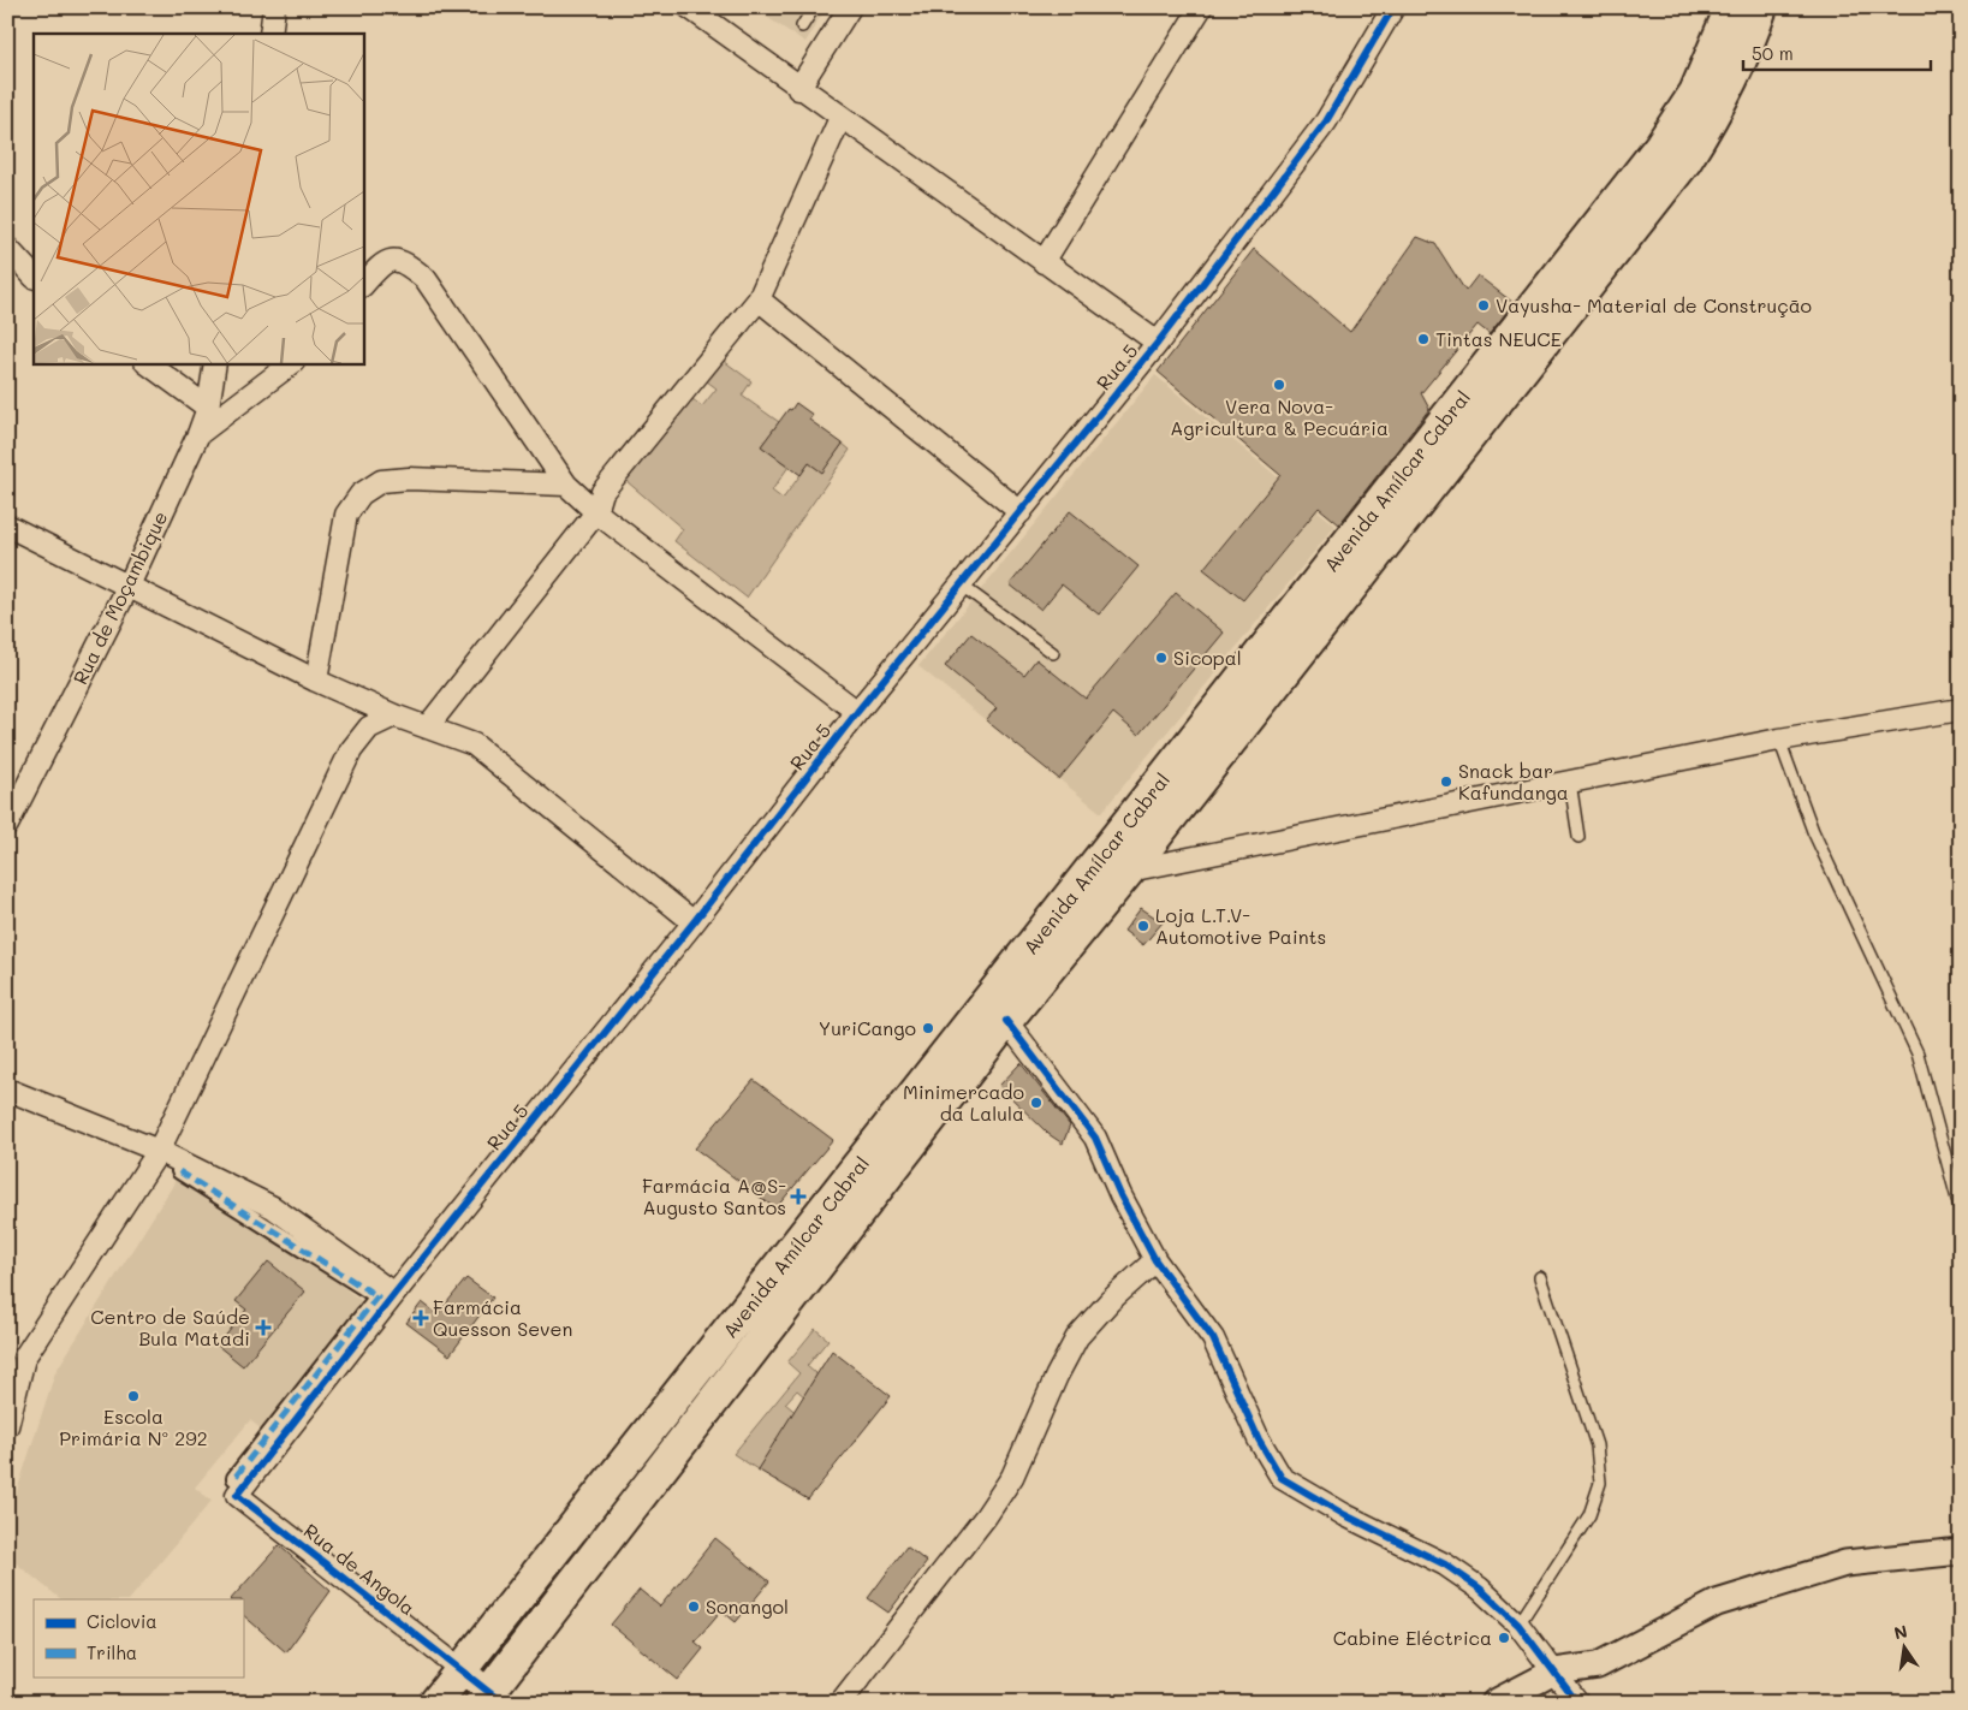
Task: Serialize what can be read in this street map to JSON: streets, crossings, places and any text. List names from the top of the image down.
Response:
{
  "streets": {
    "main road": ["Avenida Amílcar Cabral"],
    "street": ["Rua 5", "Rua de Moçambique", "Rua de Angola"]
  },
  "crossings": [
    ["Rua 5", "Rua de Angola"],
    ["Avenida Amílcar Cabral", "Rua de Angola"]
  ],
  "places": {
    "other": [
      "Vayusha- Material de Construção",
      "Tintas NEUCE",
      "Vera Nova- Agricultura & Pecuária",
      "Sicopal",
      "Snack bar Kafundanga",
      "Loja L.T.V- Automotive Paints",
      "YuriCango",
      "Minimercado da Lalula",
      "Escola Primária Nº 292",
      "Sonangol",
      "Cabine Eléctrica"
    ],
    "health": ["Farmácia A@S- Augusto Santos", "Farmácia Quesson Seven", "Centro de Saúde Bula Matadi"]
  },
  "legend": ["Ciclovia", "Trilha"],
  "scale_bar": "50 m",
  "north": "top"
}
